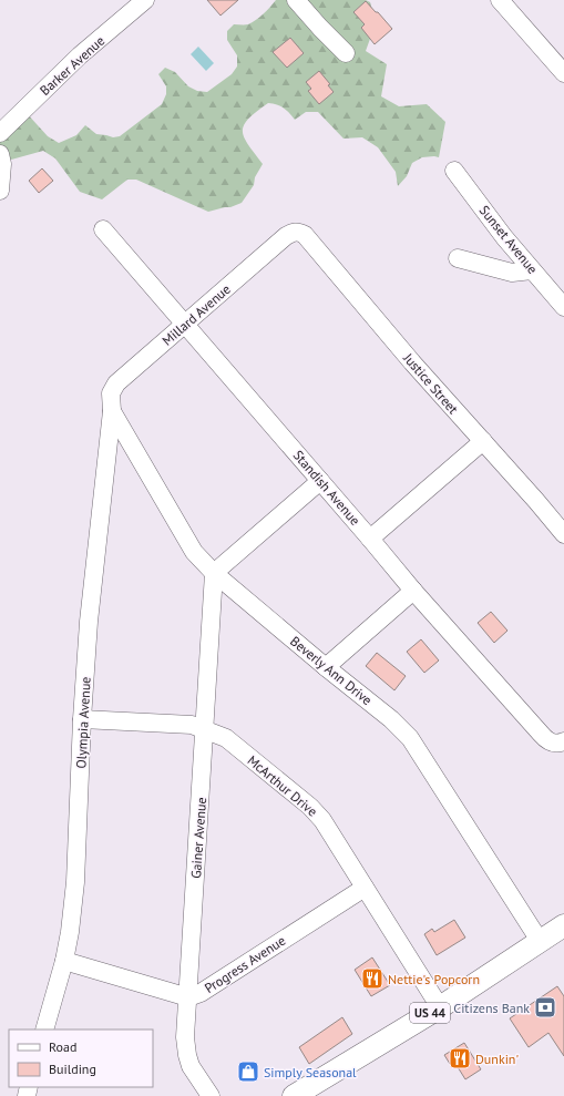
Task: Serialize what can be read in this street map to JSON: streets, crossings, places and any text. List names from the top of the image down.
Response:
{
  "streets": {
    "main road": ["US 44"],
    "street": [
      "Barker Avenue",
      "Sunset Avenue",
      "Millard Avenue",
      "Justice Street",
      "Standish Avenue",
      "Beverly Ann Drive",
      "Olympia Avenue",
      "McArthur Drive",
      "Gainer Avenue",
      "Progress Avenue"
    ]
  },
  "crossings": [
    ["Millard Avenue", "Justice Street"],
    ["Millard Avenue", "Standish Avenue"],
    ["Millard Avenue", "Beverly Ann Drive"],
    ["Millard Avenue", "Olympia Avenue"],
    ["Beverly Ann Drive", "Olympia Avenue"],
    ["Beverly Ann Drive", "Gainer Avenue"],
    ["Beverly Ann Drive", "US 44"],
    ["Olympia Avenue", "McArthur Drive"],
    ["Olympia Avenue", "Progress Avenue"],
    ["McArthur Drive", "Gainer Avenue"],
    ["McArthur Drive", "Progress Avenue"],
    ["McArthur Drive", "US 44"],
    ["Gainer Avenue", "Progress Avenue"]
  ],
  "places": {
    "restaurant": ["Nettie's Popcorn", "Dunkin'"],
    "bank": ["Citizens Bank"],
    "shop": ["Simply Seasonal"]
  },
  "legend": ["Road", "Building"]
}
